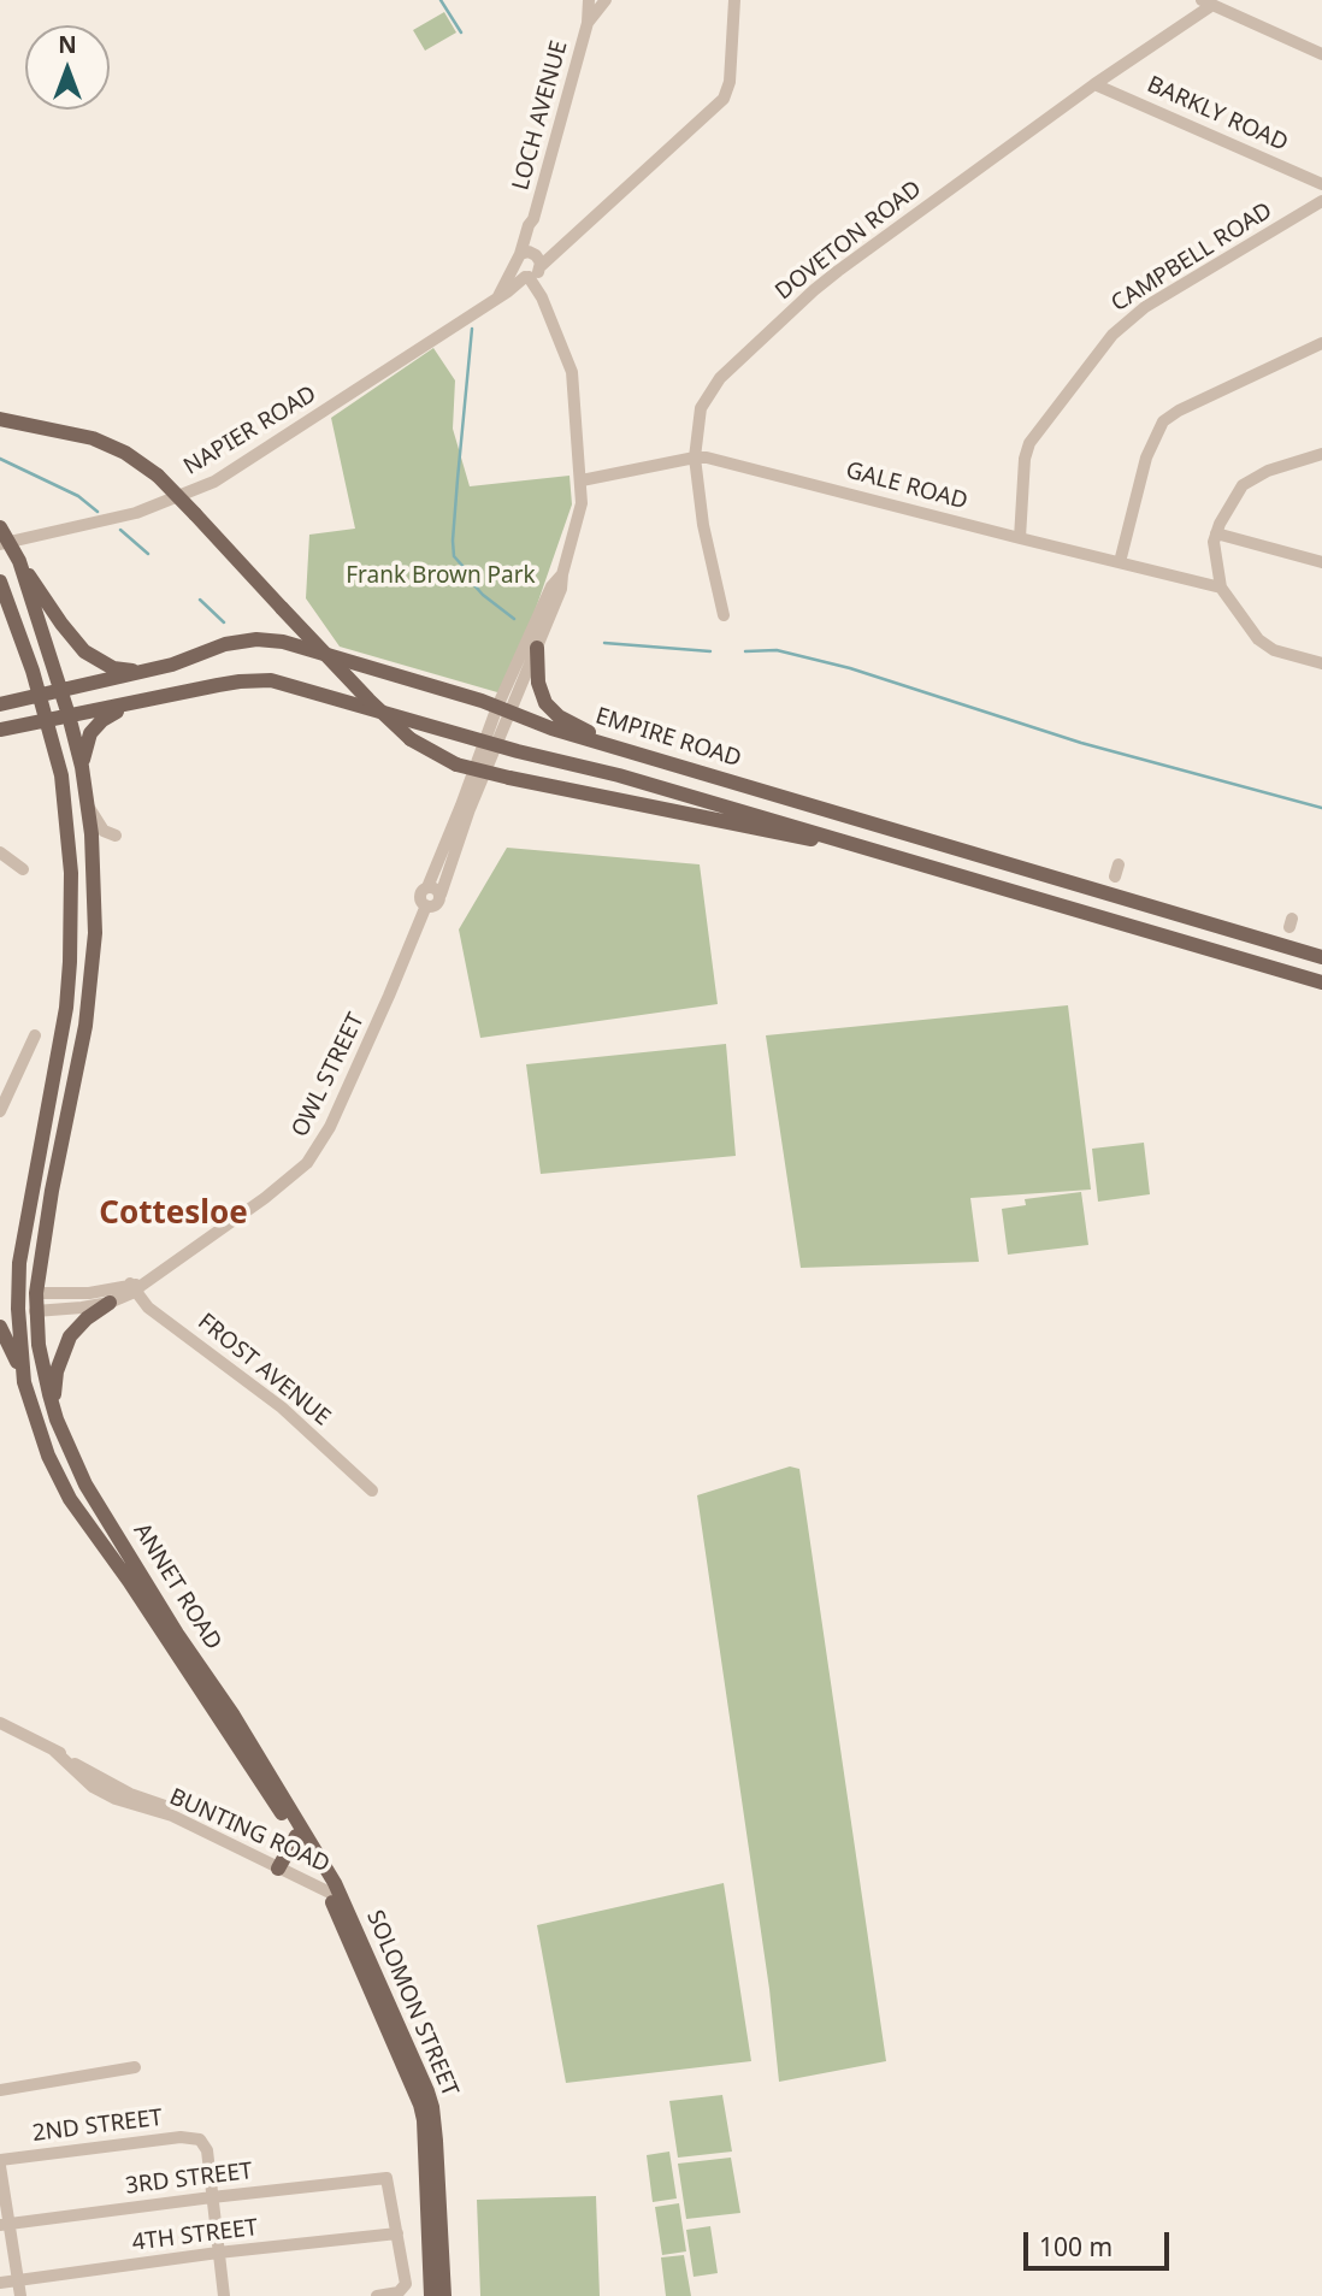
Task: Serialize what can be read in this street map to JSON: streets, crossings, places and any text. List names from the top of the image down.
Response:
{
  "streets": {
    "main road": ["EMPIRE ROAD", "ANNET ROAD", "SOLOMON STREET"],
    "street": [
      "BARKLY ROAD",
      "LOCH AVENUE",
      "DOVETON ROAD",
      "CAMPBELL ROAD",
      "NAPIER ROAD",
      "GALE ROAD",
      "OWL STREET",
      "FROST AVENUE",
      "BUNTING ROAD",
      "2ND STREET",
      "3RD STREET",
      "4TH STREET"
    ]
  },
  "crossings": [
    ["BARKLY ROAD", "DOVETON ROAD"],
    ["LOCH AVENUE", "NAPIER ROAD"],
    ["DOVETON ROAD", "GALE ROAD"],
    ["CAMPBELL ROAD", "GALE ROAD"],
    ["EMPIRE ROAD", "ANNET ROAD"],
    ["OWL STREET", "FROST AVENUE"],
    ["OWL STREET", "ANNET ROAD"],
    ["ANNET ROAD", "BUNTING ROAD"],
    ["ANNET ROAD", "SOLOMON STREET"],
    ["BUNTING ROAD", "SOLOMON STREET"],
    ["2ND STREET", "3RD STREET"],
    ["3RD STREET", "4TH STREET"]
  ],
  "districts": ["Cottesloe"],
  "parks": ["Frank Brown Park"],
  "scale_bar": "100 m",
  "north": "top"
}
